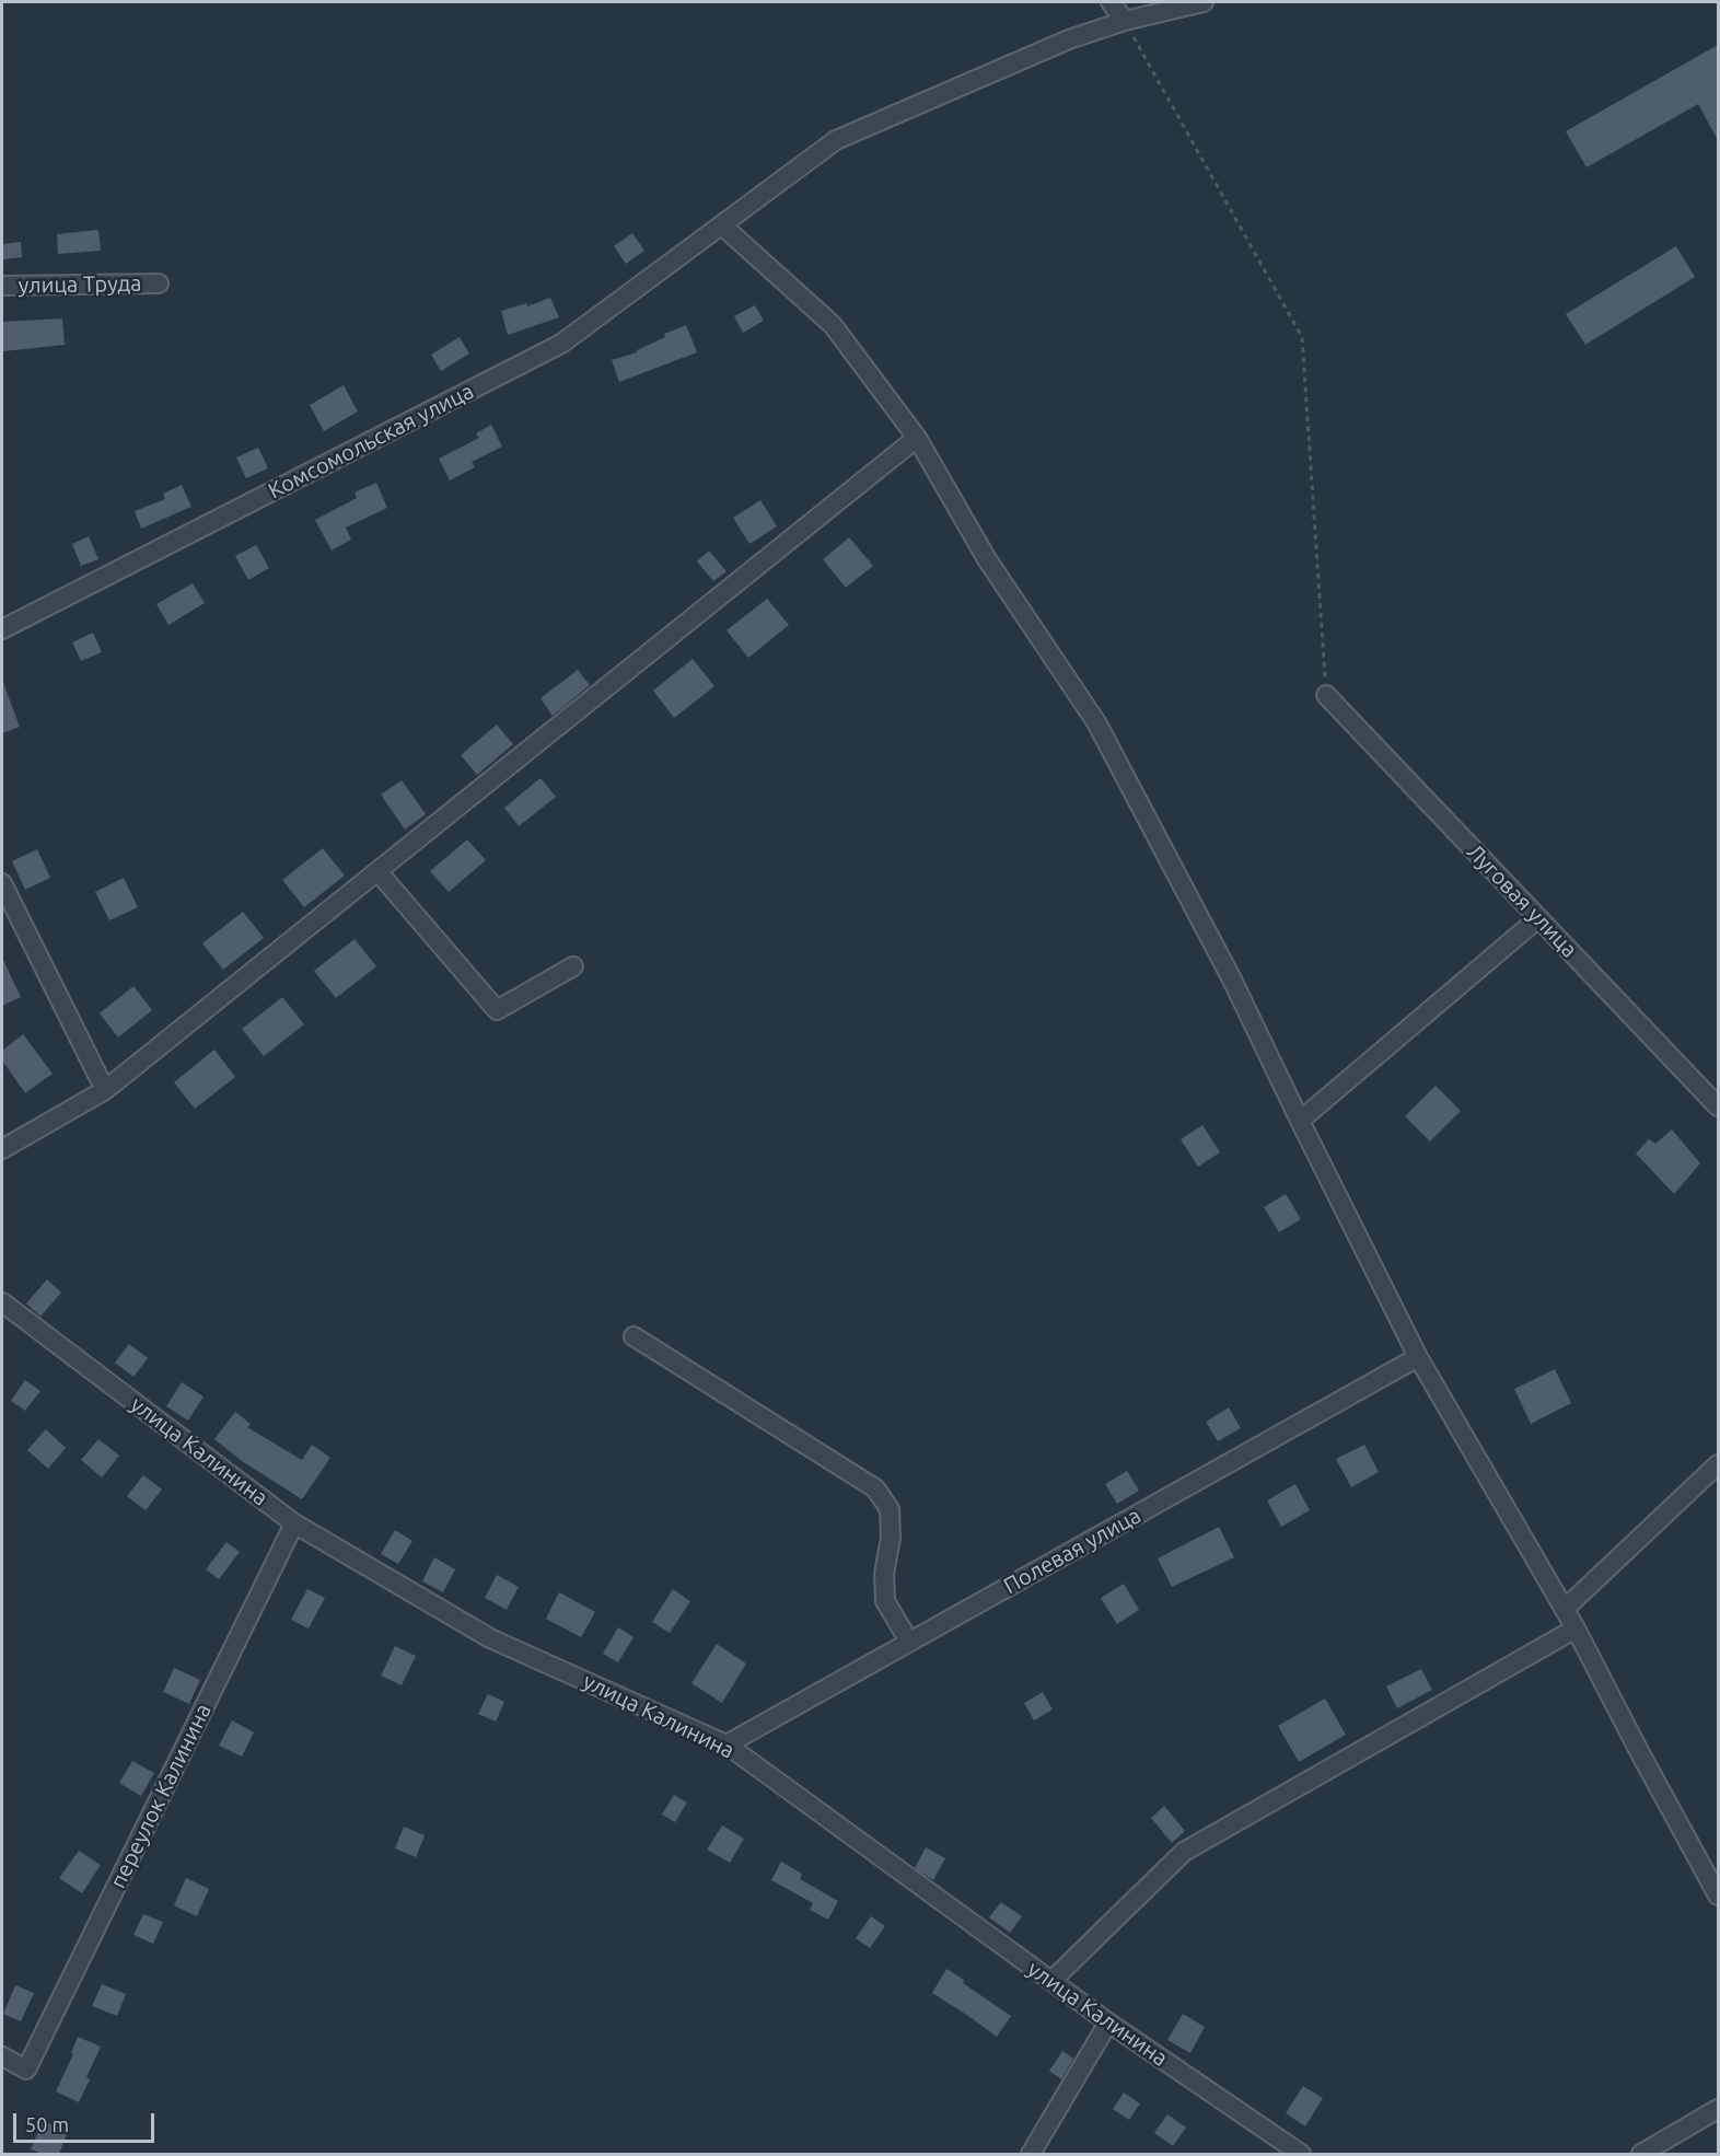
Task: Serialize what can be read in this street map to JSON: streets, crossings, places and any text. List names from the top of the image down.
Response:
{
  "streets": {
    "street": [
      "улица Труда",
      "Комсомольская улица",
      "Луговая улица",
      "улица Калинина",
      "Полевая улица",
      "переулок Калинина"
    ]
  },
  "crossings": [
    ["улица Калинина", "Полевая улица"],
    ["улица Калинина", "переулок Калинина"]
  ],
  "scale_bar": "50 m"
}
